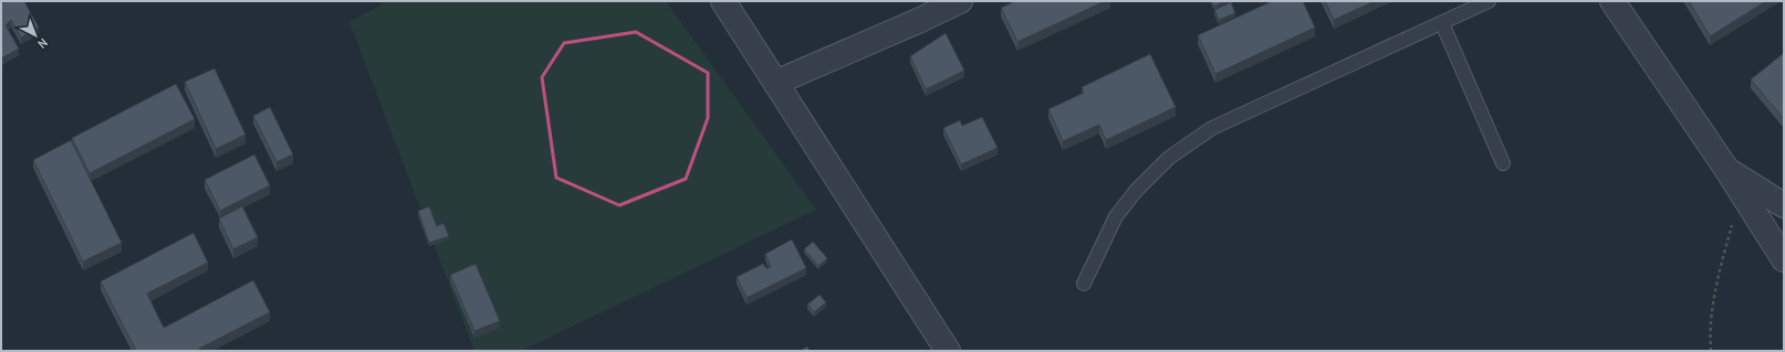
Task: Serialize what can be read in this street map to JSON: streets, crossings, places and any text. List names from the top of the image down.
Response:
{
  "north": "bottom right"
}
